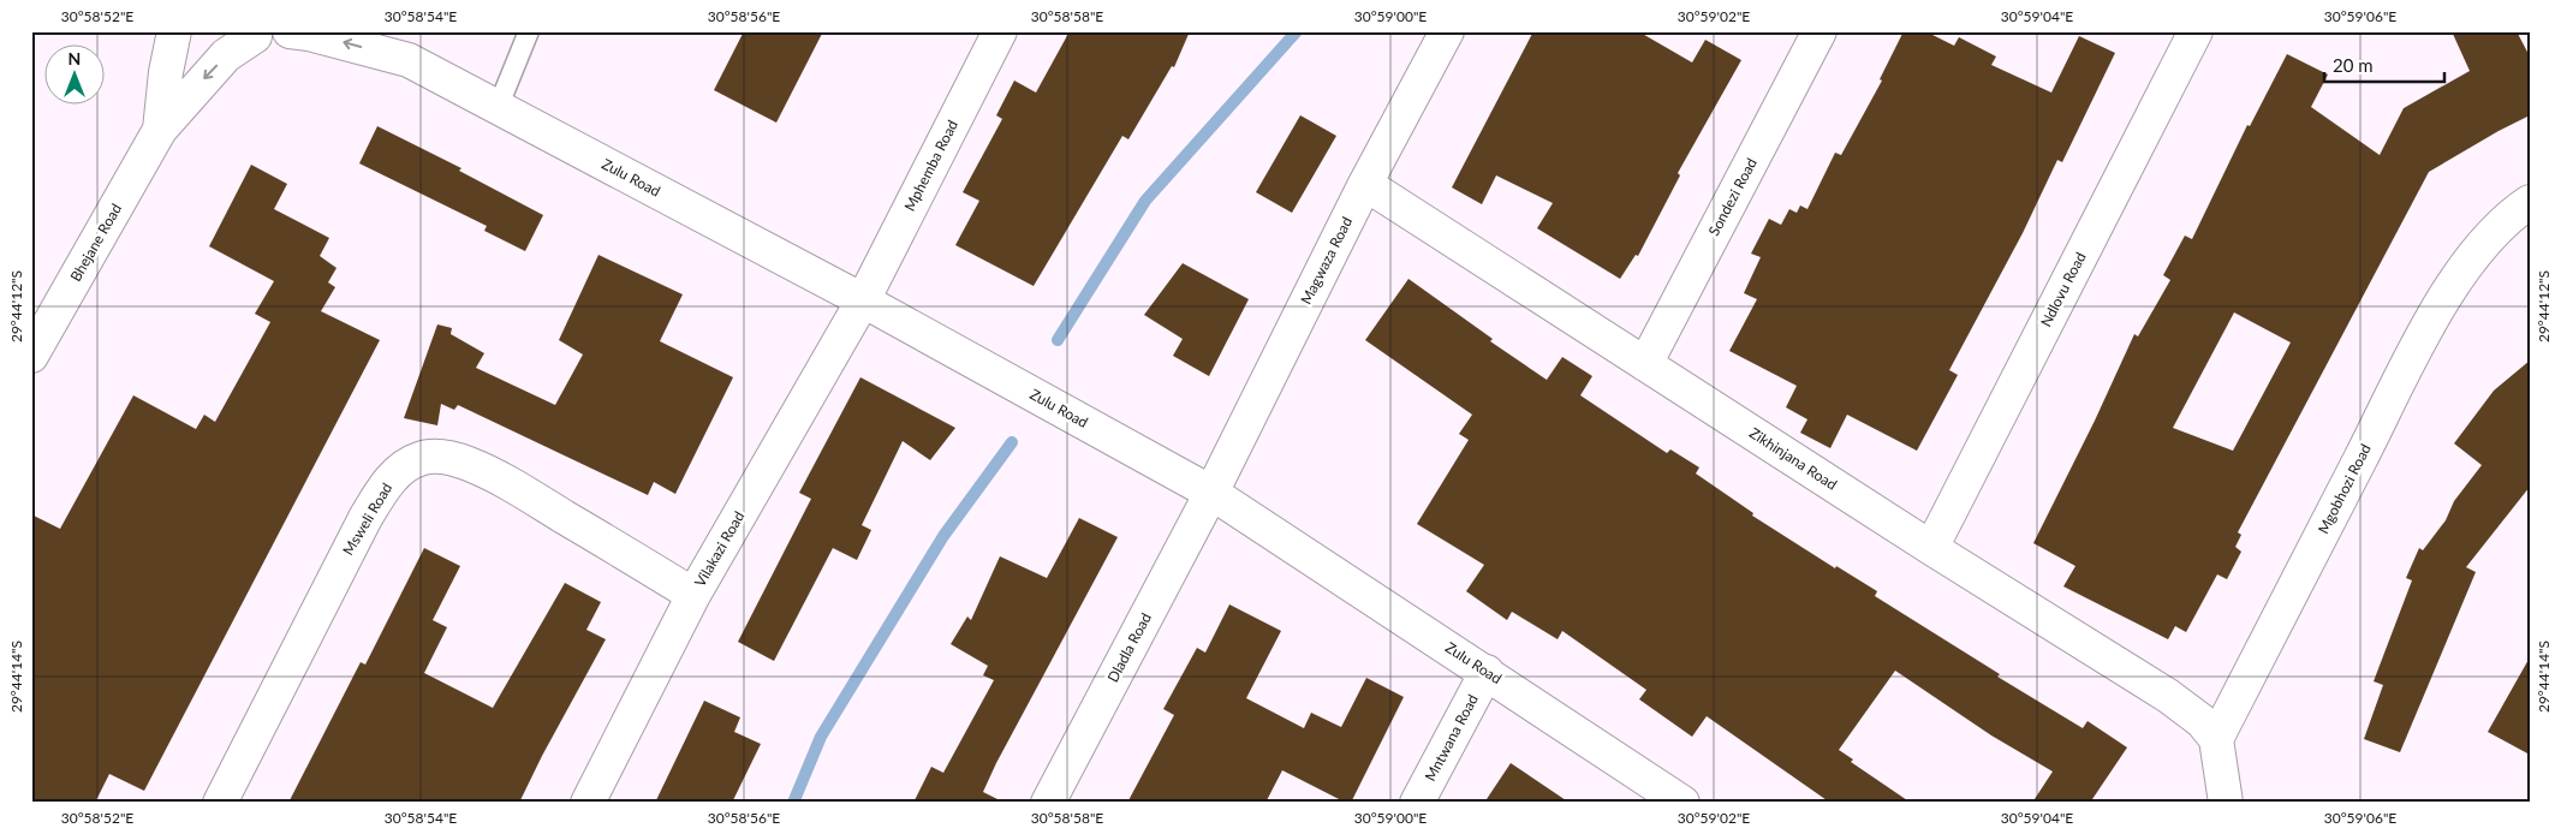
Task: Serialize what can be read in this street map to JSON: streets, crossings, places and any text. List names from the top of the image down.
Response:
{
  "streets": {
    "street": [
      "Mphemba Road",
      "Zulu Road",
      "Sondezi Road",
      "Bhejane Road",
      "Magwaza Road",
      "Ndlovu Road",
      "Zikhinjana Road",
      "Mgobhozi Road",
      "Msweli Road",
      "Vilakazi Road",
      "Dladla Road",
      "Mntwana Road"
    ]
  },
  "crossings": [
    ["Mphemba Road", "Zulu Road"],
    ["Mphemba Road", "Vilakazi Road"],
    ["Zulu Road", "Magwaza Road"],
    ["Zulu Road", "Vilakazi Road"],
    ["Zulu Road", "Dladla Road"],
    ["Zulu Road", "Mntwana Road"],
    ["Sondezi Road", "Zikhinjana Road"],
    ["Magwaza Road", "Zikhinjana Road"],
    ["Magwaza Road", "Dladla Road"],
    ["Ndlovu Road", "Zikhinjana Road"],
    ["Zikhinjana Road", "Mgobhozi Road"],
    ["Msweli Road", "Vilakazi Road"]
  ],
  "scale_bar": "20 m",
  "north": "top",
  "coordinates": [
    "30°58'52\"E",
    "30°58'54\"E",
    "30°58'56\"E",
    "30°58'58\"E",
    "30°59'00\"E",
    "30°59'02\"E",
    "30°59'04\"E",
    "30°59'06\"E",
    "29°44'12\"S",
    "29°44'14\"S"
  ]
}
